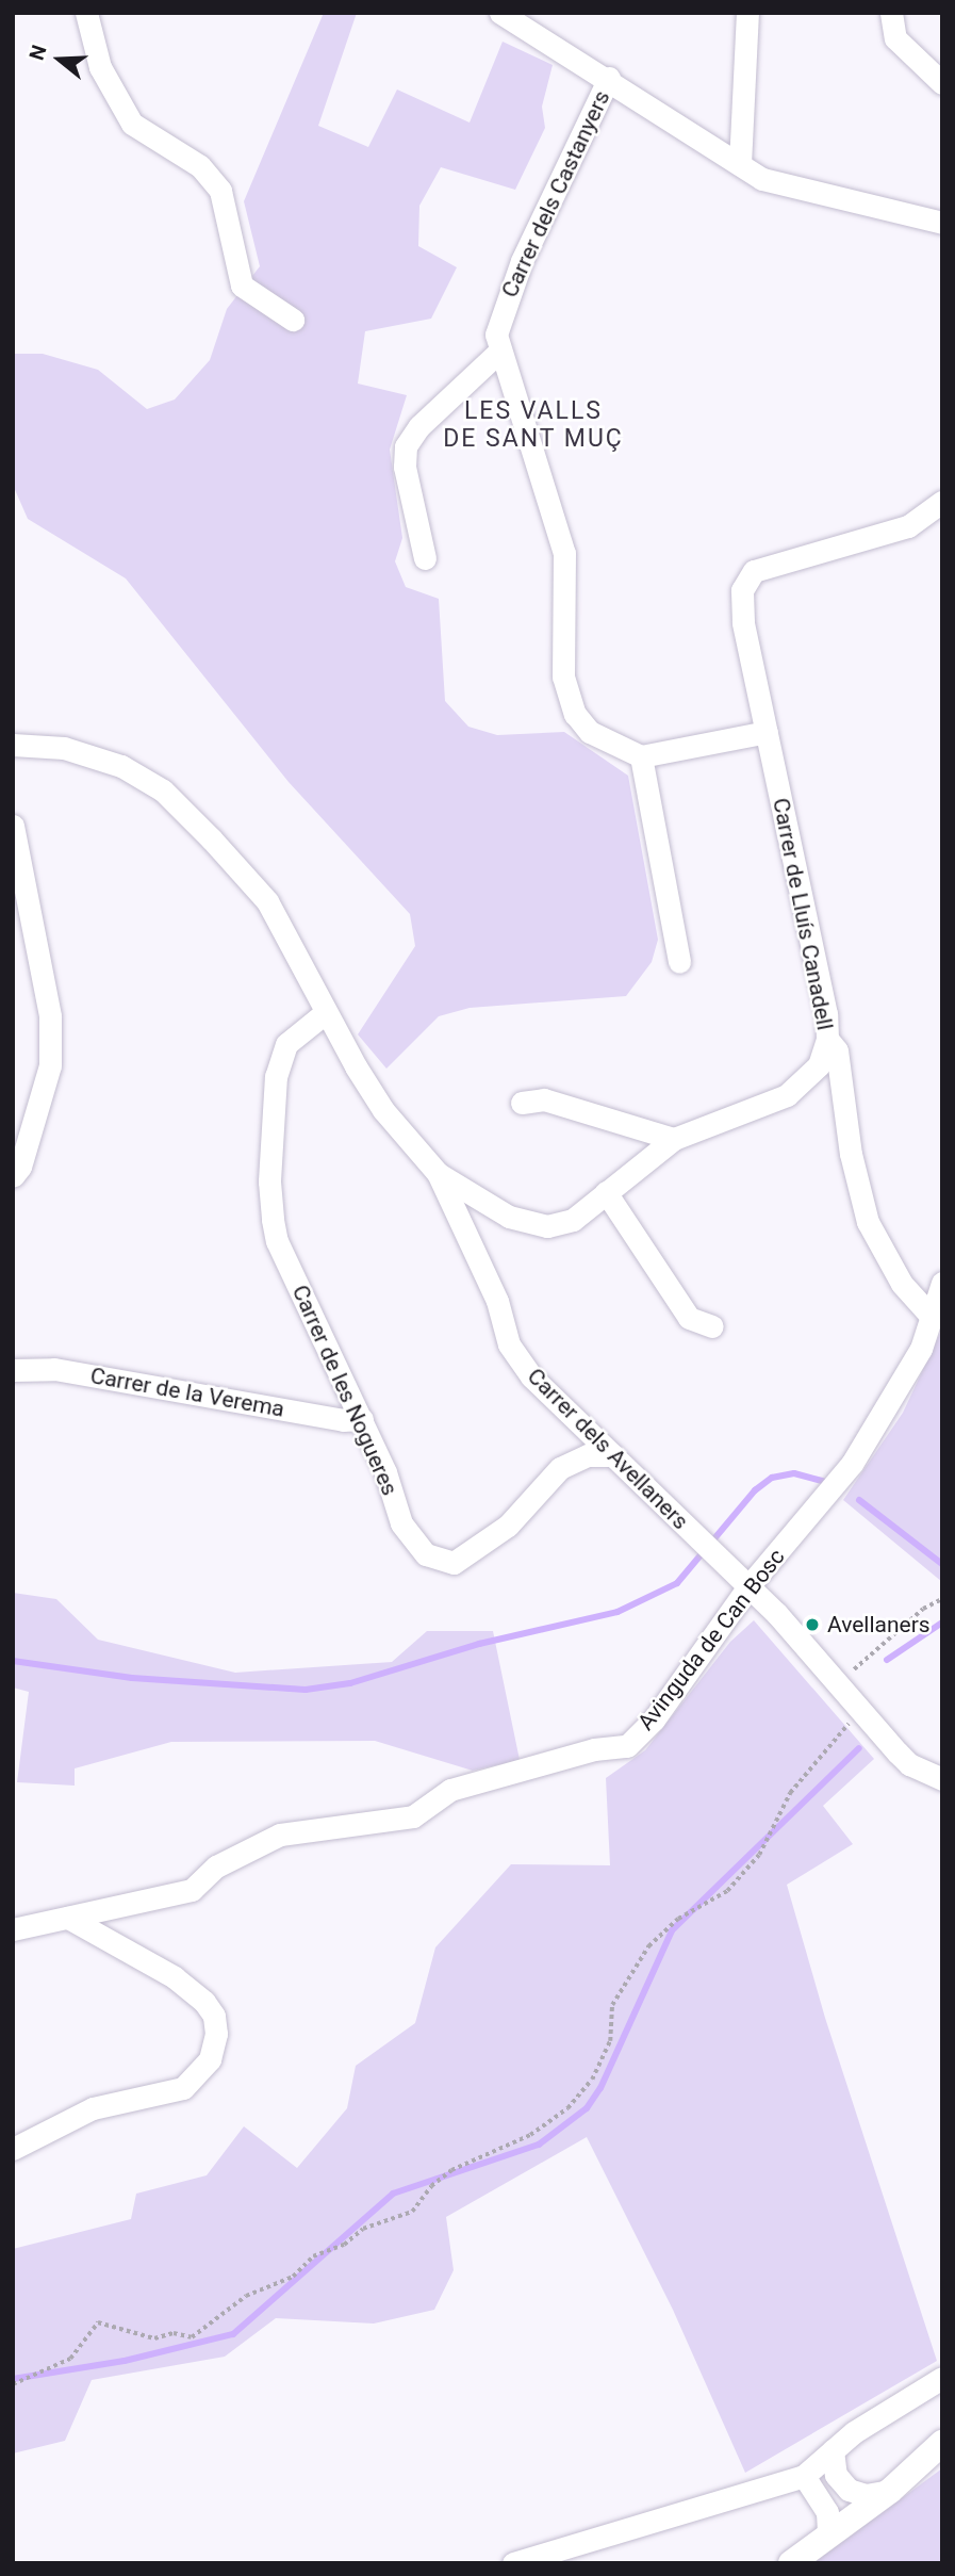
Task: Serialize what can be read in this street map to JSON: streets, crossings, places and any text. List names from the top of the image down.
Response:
{
  "streets": {
    "street": [
      "Carrer dels Castanyers",
      "Carrer de Lluís Canadell",
      "Carrer de les Nogueres",
      "Carrer de la Verema",
      "Carrer dels Avellaners",
      "Avinguda de Can Bosc"
    ]
  },
  "crossings": [
    ["Carrer de Lluís Canadell", "Carrer dels Avellaners"],
    ["Carrer de les Nogueres", "Carrer de la Verema"],
    ["Carrer de les Nogueres", "Carrer dels Avellaners"],
    ["Carrer dels Avellaners", "Avinguda de Can Bosc"]
  ],
  "districts": ["LES VALLS DE SANT MUÇ"],
  "places": ["Avellaners"],
  "north": "left"
}
